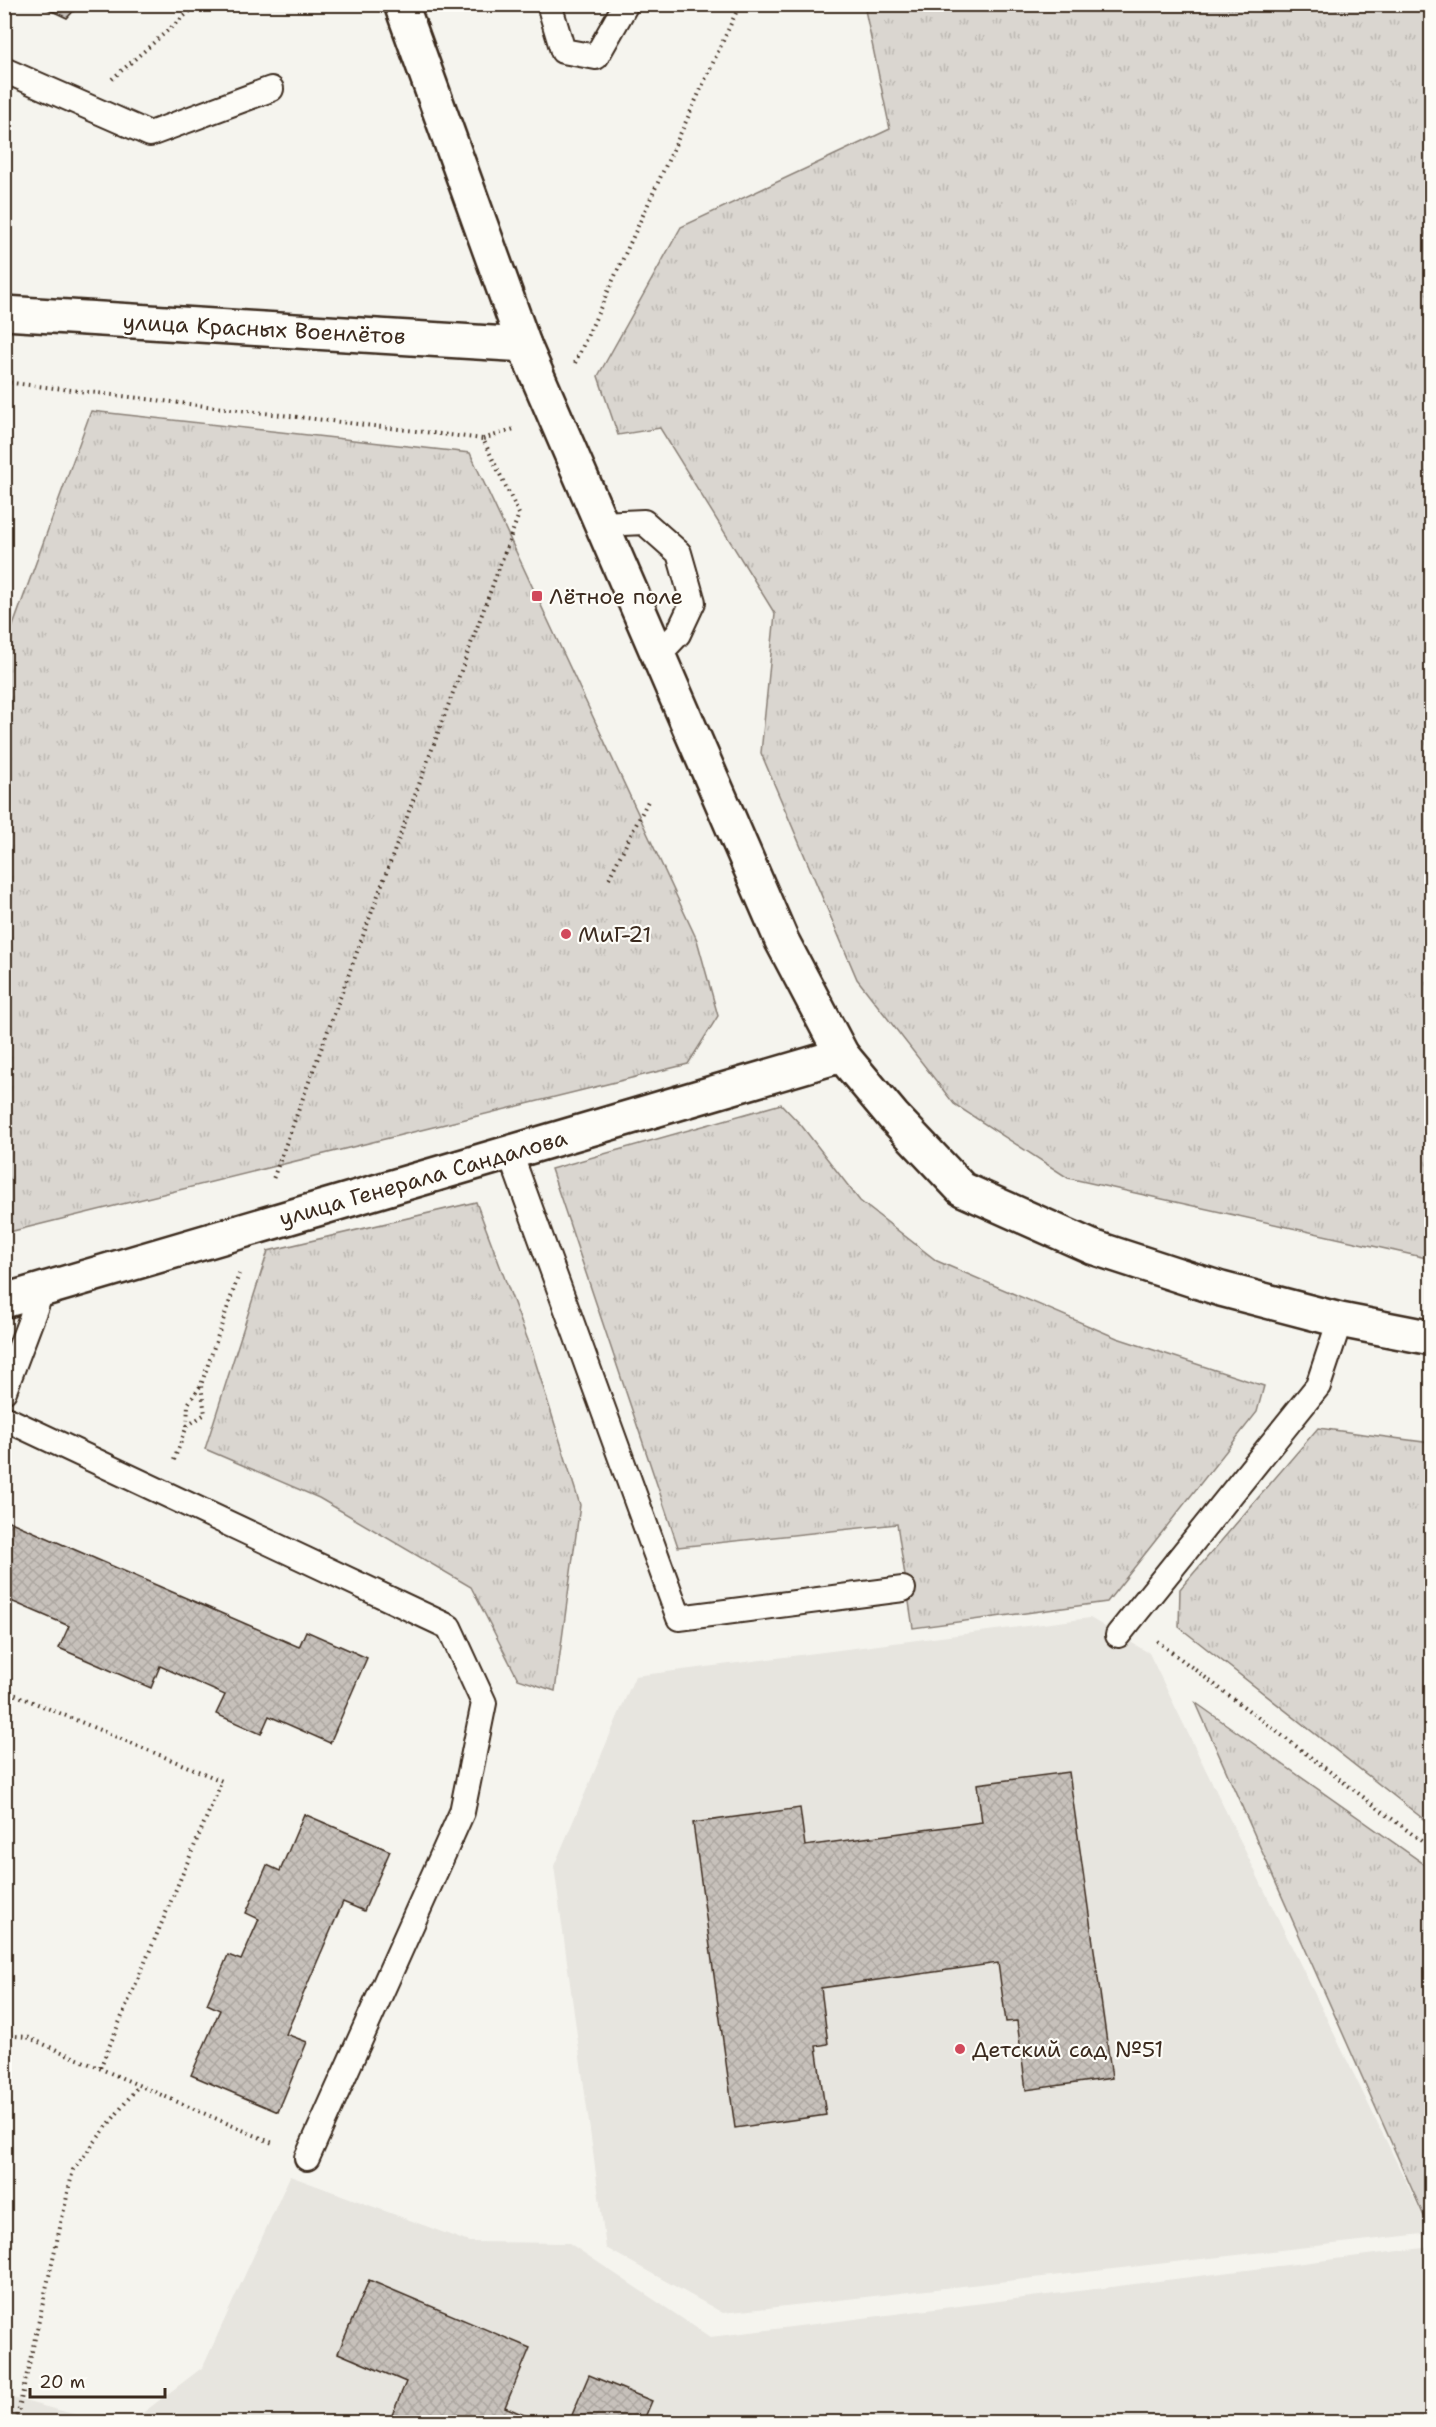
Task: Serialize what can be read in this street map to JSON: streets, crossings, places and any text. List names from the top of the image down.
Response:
{
  "streets": {
    "street": ["улица Красных Военлётов", "улица Генерала Сандалова"]
  },
  "places": {
    "transit": ["Лётное поле"],
    "other": ["МиГ-21", "Детский сад №51"]
  },
  "scale_bar": "20 m"
}
